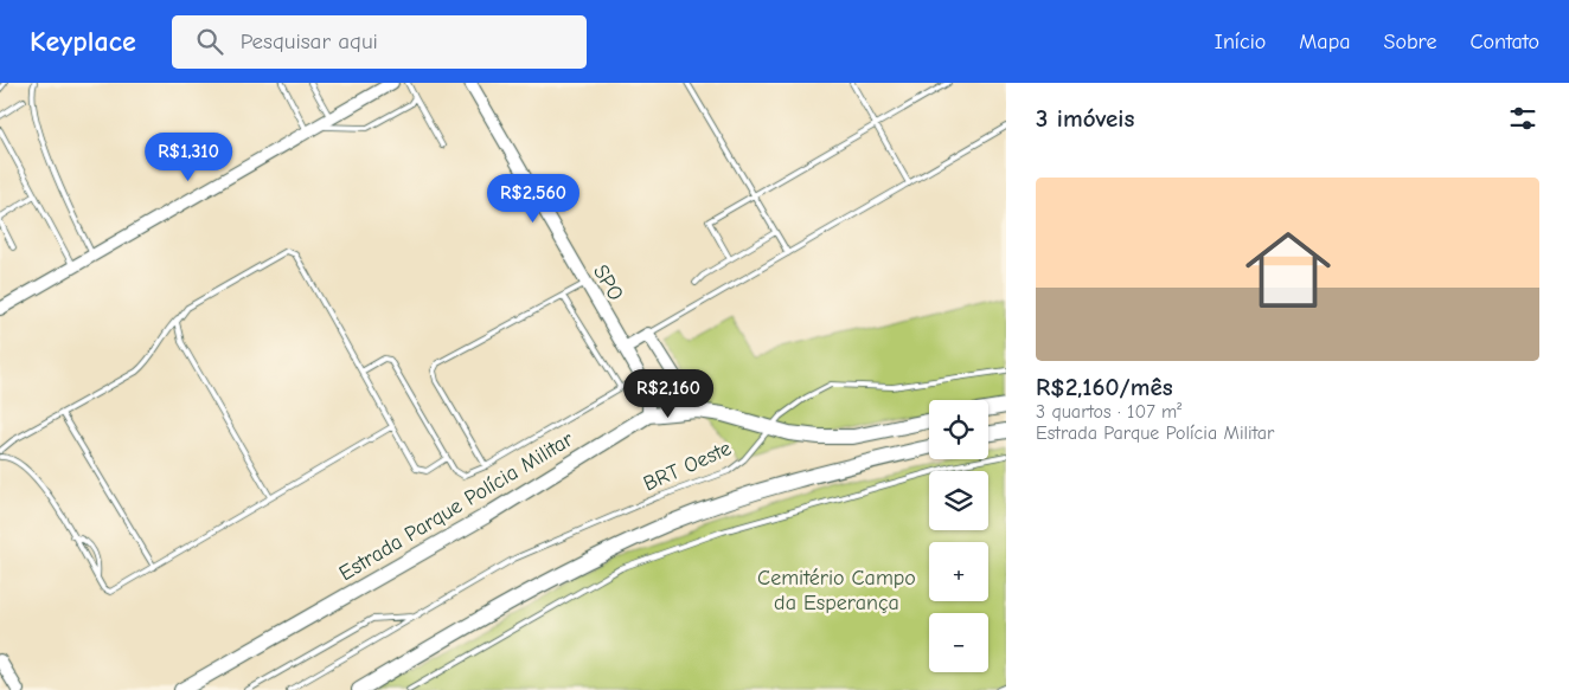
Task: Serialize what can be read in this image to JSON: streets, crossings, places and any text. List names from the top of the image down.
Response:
{
  "streets": {
    "main road": ["Estrada Parque Polícia Militar"],
    "street": ["SPO"],
    "lane": ["BRT Oeste"]
  },
  "crossings": [
    ["BRT Oeste", "Estrada Parque Polícia Militar"]
  ],
  "parks": ["Cemitério Campo da Esperança"],
  "page": {
    "header": "Keyplace",
    "search": "Pesquisar aqui",
    "nav": [
      "Início",
      "Mapa",
      "Sobre",
      "Contato"
    ],
    "heading": "3 imóveis",
    "price": ["R$1,310", "R$2,560", "R$2,160"],
    "list": [
      {
        "name": "R$2,160/mês",
        "note": "3 quartos · 107 m² · Estrada Parque Polícia Militar"
      }
    ],
    "map_buttons": ["+", "−"]
  }
}
